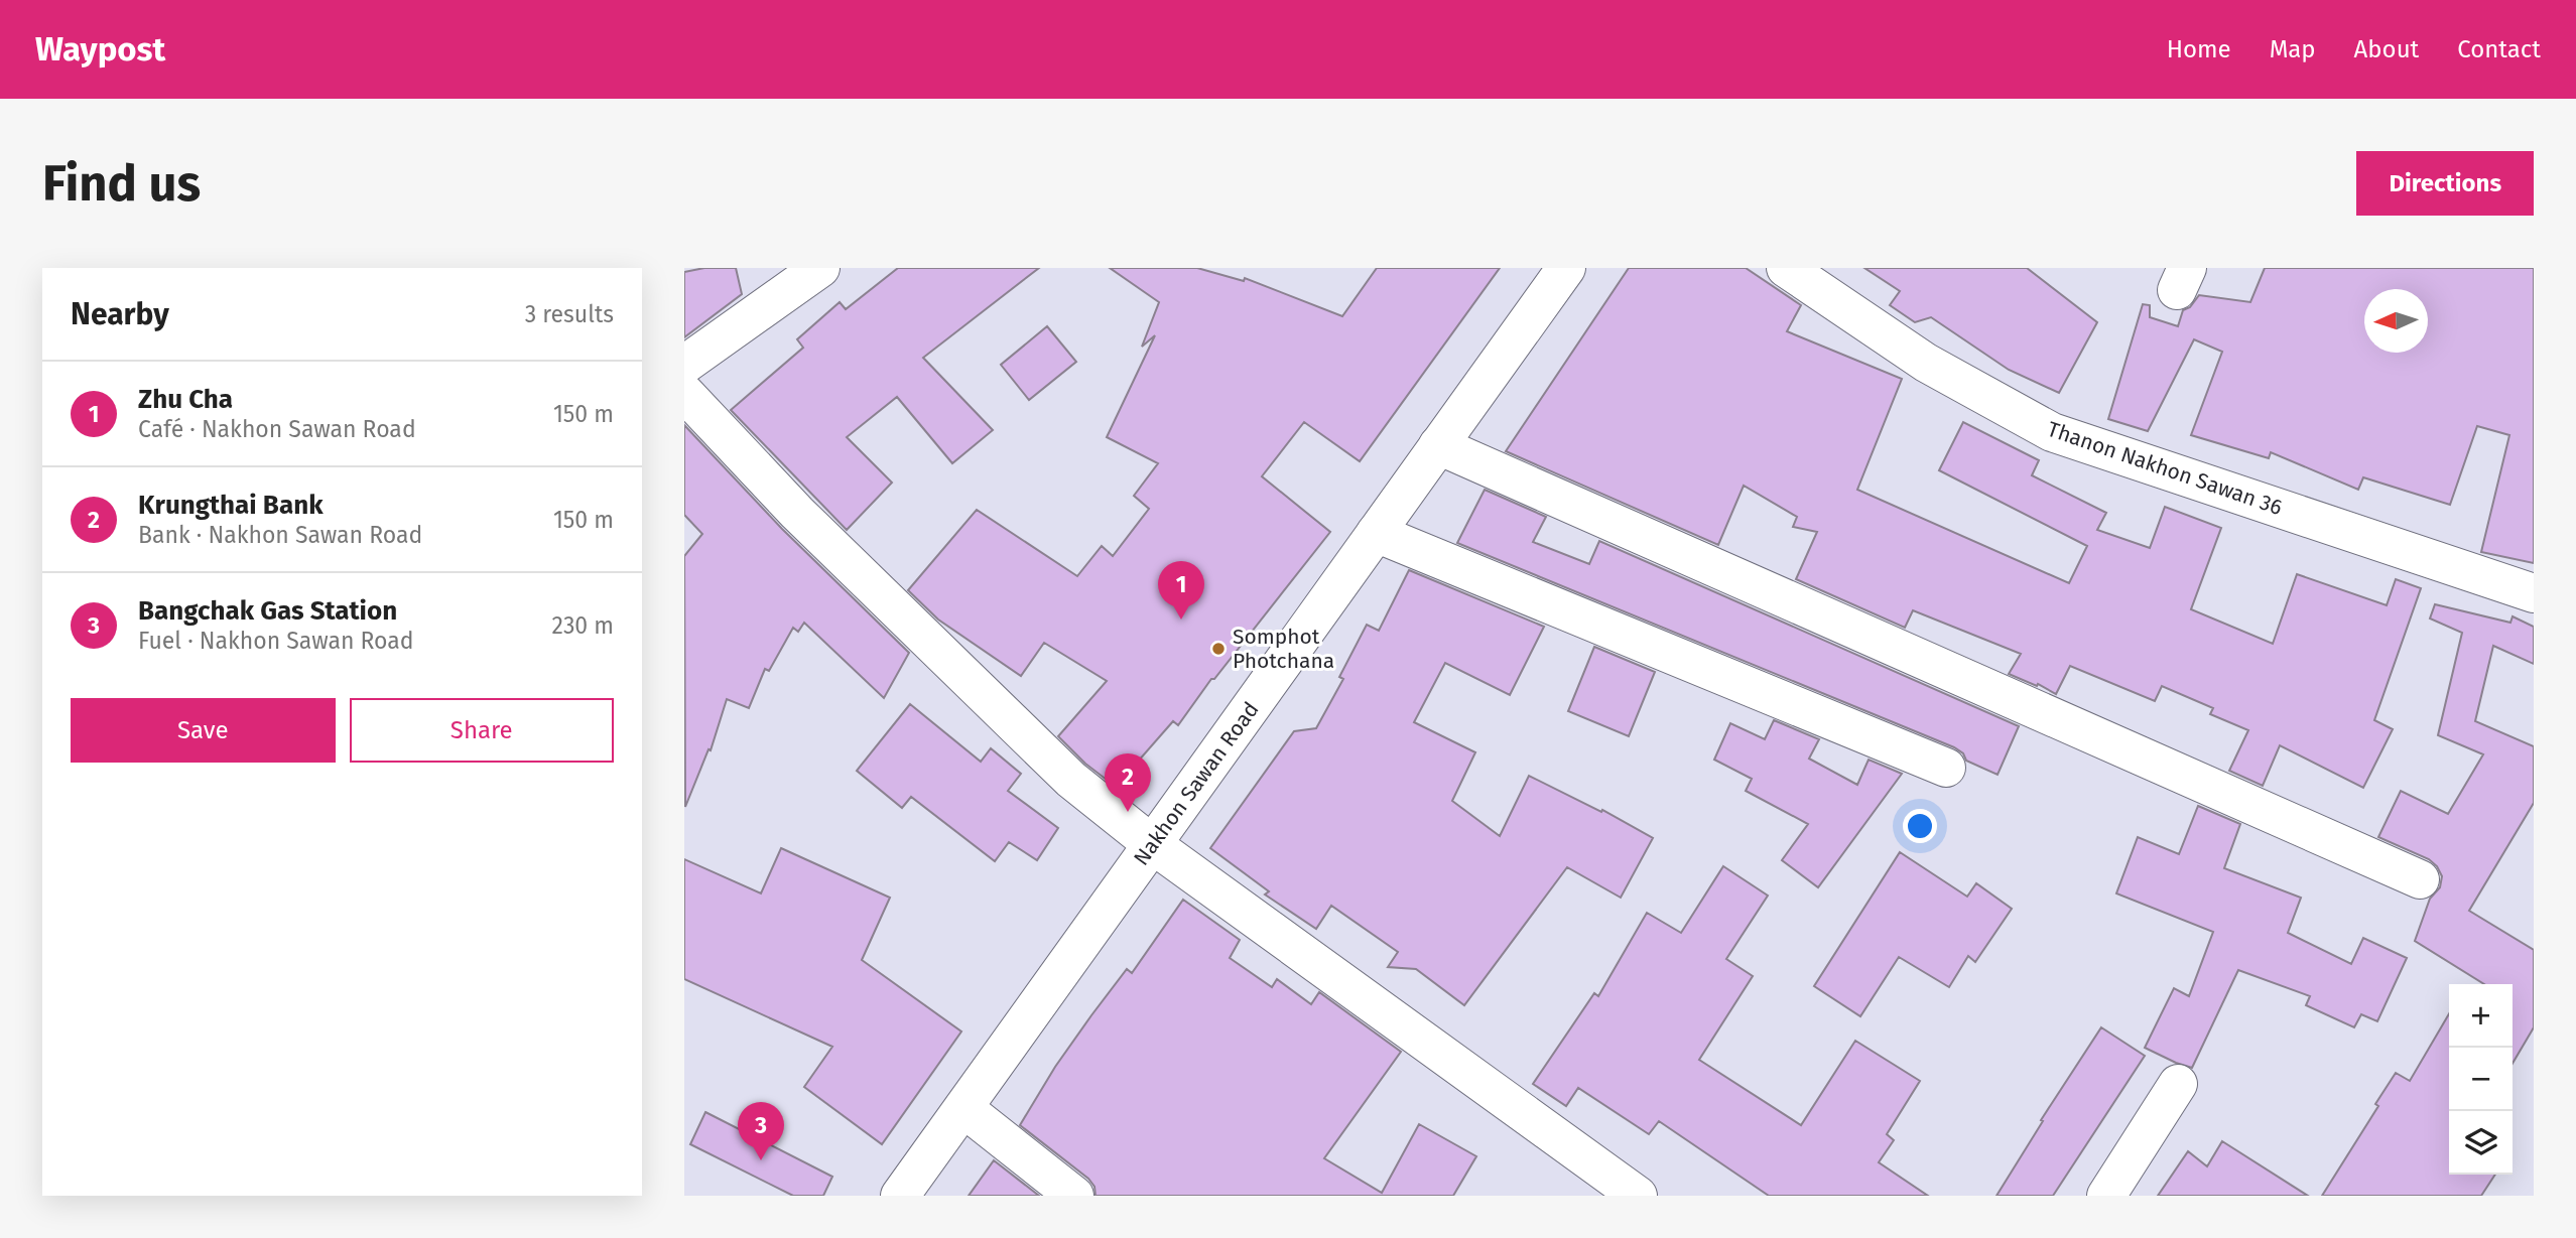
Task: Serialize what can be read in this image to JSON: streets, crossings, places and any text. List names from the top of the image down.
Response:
{
  "streets": {
    "street": ["Thanon Nakhon Sawan 36", "Nakhon Sawan Road"]
  },
  "places": ["Somphot Photchana"],
  "north": "left",
  "page": {
    "header": "Waypost",
    "nav": [
      "Home",
      "Map",
      "About",
      "Contact"
    ],
    "buttons": [
      "Directions",
      ["Save", "Share"]
    ],
    "title": "Find us",
    "heading": ["Nearby", "3 results"],
    "list": [
      {
        "mark": "1",
        "name": "Zhu Cha",
        "note": "Café · Nakhon Sawan Road",
        "value": "150 m"
      },
      {
        "mark": "2",
        "name": "Krungthai Bank",
        "note": "Bank · Nakhon Sawan Road",
        "value": "150 m"
      },
      {
        "mark": "3",
        "name": "Bangchak Gas Station",
        "note": "Fuel · Nakhon Sawan Road",
        "value": "230 m"
      }
    ],
    "pins": ["1", "2", "3"],
    "map_buttons": ["+", "−"]
  }
}
